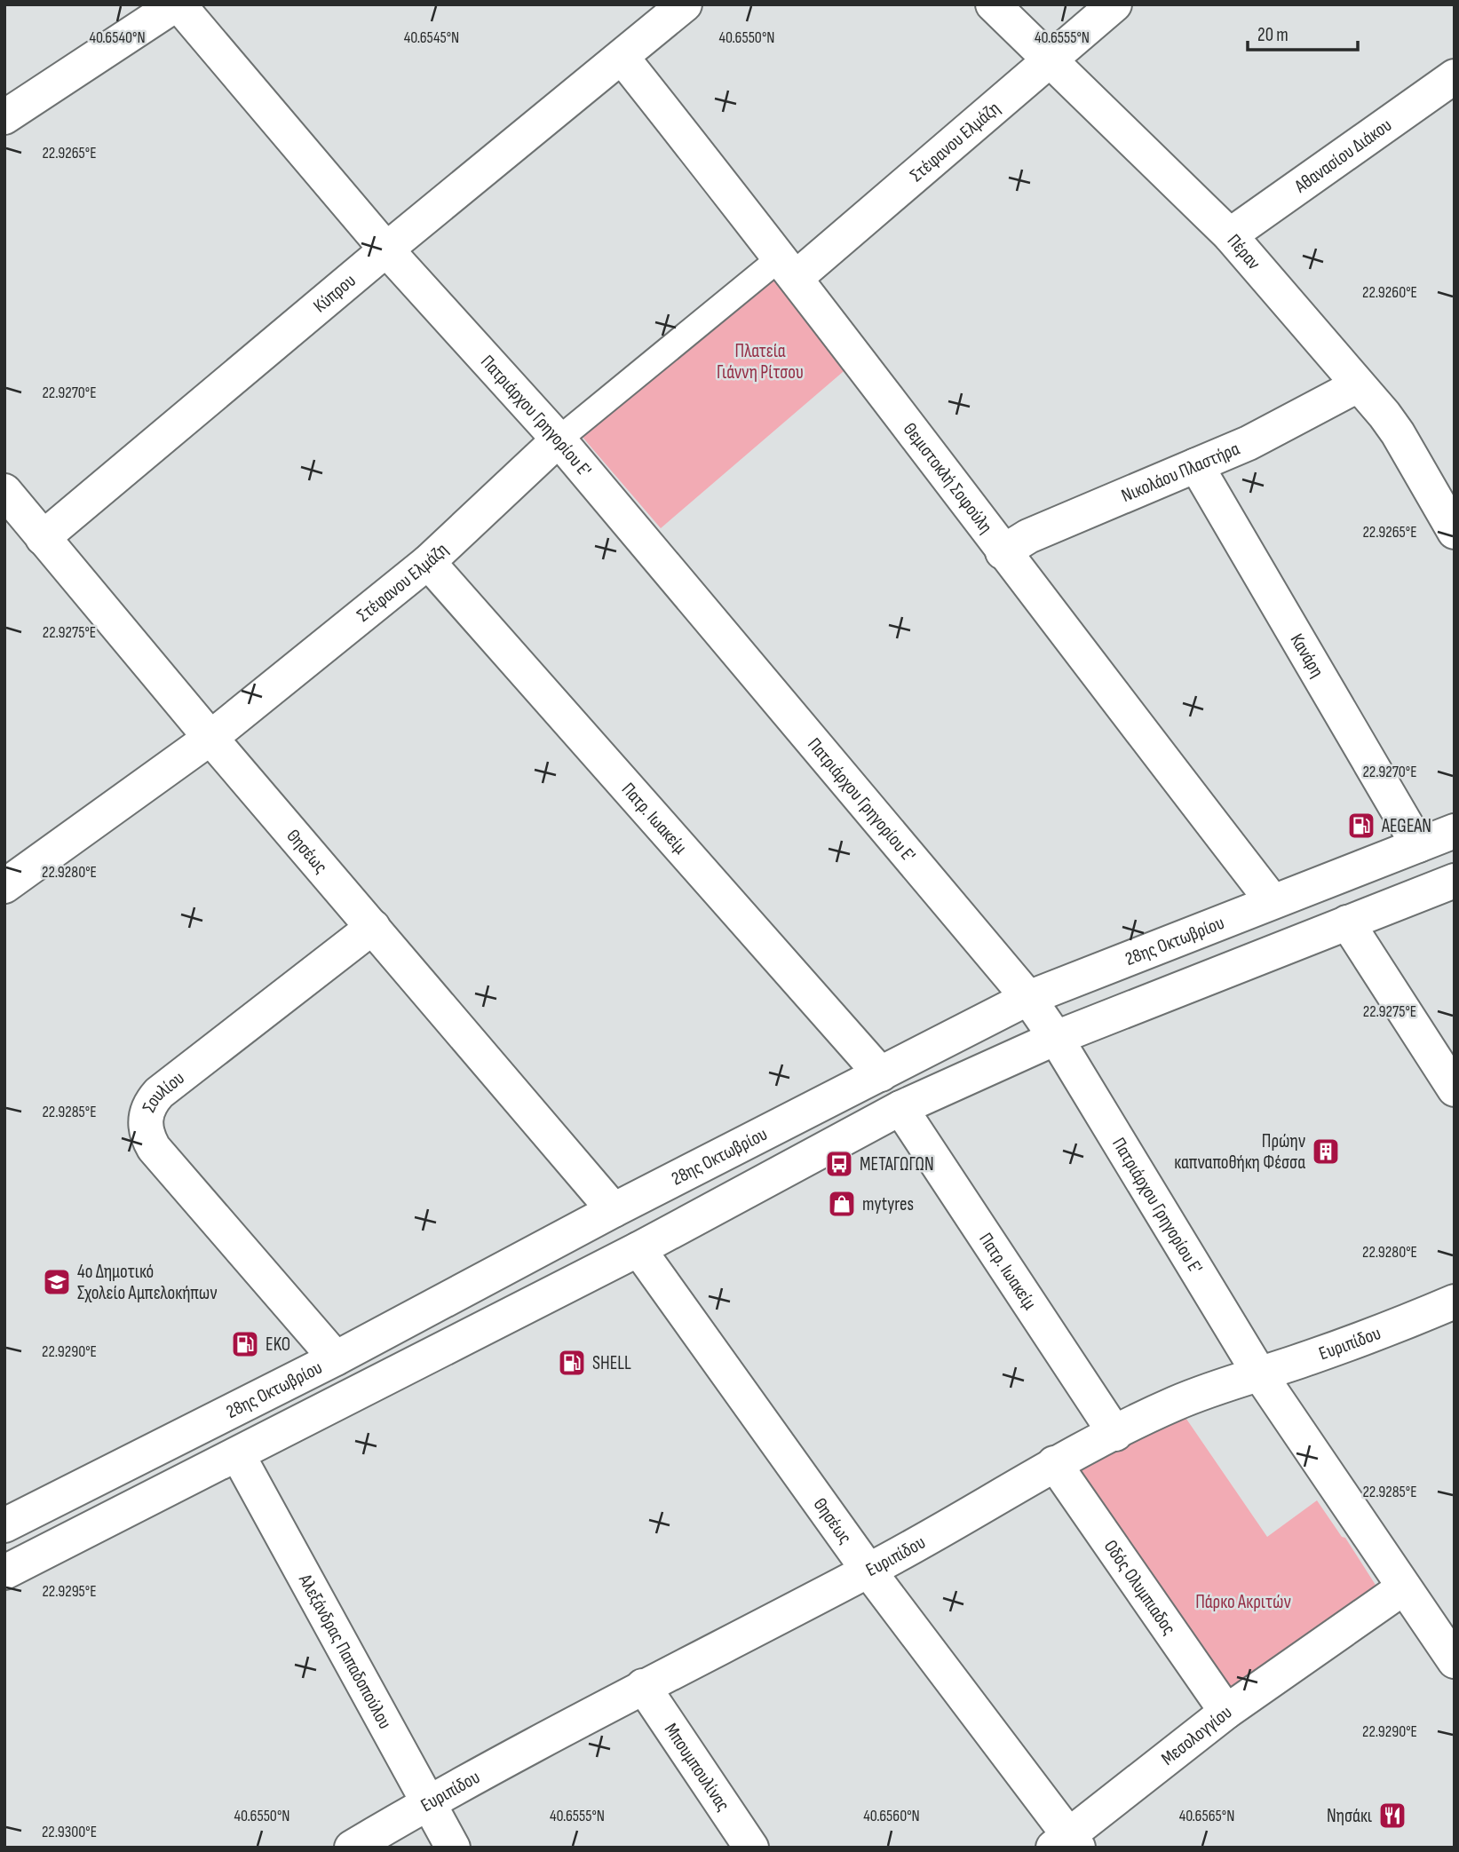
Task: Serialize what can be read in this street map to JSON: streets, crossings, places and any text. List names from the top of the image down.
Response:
{
  "streets": {
    "street": [
      "Στέφανου Ελμάζη",
      "Αθανασίου Διάκου",
      "Πέραν",
      "Κύπρου",
      "Πατριάρχου Γρηγορίου Ε'",
      "Νικολάου Πλαστήρα",
      "Θεμιστοκλή Σοφούλη",
      "Κανάρη",
      "Πατρ. Ιωακείμ",
      "Θησέως",
      "28ης Οκτωβρίου",
      "Σουλίου",
      "Ευριπίδου",
      "Οδός Ολυμπιαδος",
      "Αλεξάνδρας Παπαδοπούλου",
      "Μεσολογγίου",
      "Μπουμπουλίνας"
    ]
  },
  "crossings": [
    ["Στέφανου Ελμάζη", "Πέραν"],
    ["Στέφανου Ελμάζη", "Πατριάρχου Γρηγορίου Ε'"],
    ["Στέφανου Ελμάζη", "Θεμιστοκλή Σοφούλη"],
    ["Στέφανου Ελμάζη", "Πατρ. Ιωακείμ"],
    ["Στέφανου Ελμάζη", "Θησέως"],
    ["Αθανασίου Διάκου", "Πέραν"],
    ["Πέραν", "Νικολάου Πλαστήρα"],
    ["Κύπρου", "Πατριάρχου Γρηγορίου Ε'"],
    ["Κύπρου", "Θεμιστοκλή Σοφούλη"],
    ["Κύπρου", "Θησέως"],
    ["Πατριάρχου Γρηγορίου Ε'", "28ης Οκτωβρίου"],
    ["Πατριάρχου Γρηγορίου Ε'", "Ευριπίδου"],
    ["Πατριάρχου Γρηγορίου Ε'", "Μεσολογγίου"],
    ["Νικολάου Πλαστήρα", "Θεμιστοκλή Σοφούλη"],
    ["Νικολάου Πλαστήρα", "Κανάρη"],
    ["Θεμιστοκλή Σοφούλη", "28ης Οκτωβρίου"],
    ["Κανάρη", "28ης Οκτωβρίου"],
    ["Πατρ. Ιωακείμ", "28ης Οκτωβρίου"],
    ["Πατρ. Ιωακείμ", "Ευριπίδου"],
    ["Θησέως", "28ης Οκτωβρίου"],
    ["Θησέως", "Σουλίου"],
    ["Θησέως", "Ευριπίδου"],
    ["Θησέως", "Μεσολογγίου"],
    ["28ης Οκτωβρίου", "Σουλίου"],
    ["Ευριπίδου", "Οδός Ολυμπιαδος"],
    ["Ευριπίδου", "Αλεξάνδρας Παπαδοπούλου"],
    ["Ευριπίδου", "Μπουμπουλίνας"],
    ["Οδός Ολυμπιαδος", "Μεσολογγίου"]
  ],
  "parks": ["Πλατεία Γιάννη Ρίτσου", "Πάρκο Ακριτών"],
  "places": {
    "fuel station": ["AEGEAN", "EKO", "SHELL"],
    "building": ["Πρώην καπναποθήκη Φέσσα"],
    "bus stop": ["ΜΕΤΑΓΩΓΩΝ"],
    "shop": ["mytyres"],
    "school or university": ["4ο Δημοτικό Σχολείο Αμπελοκήπων"],
    "restaurant": ["Νησάκι"]
  },
  "scale_bar": "20 m",
  "coordinates": [
    "40.6540°N",
    "40.6545°N",
    "40.6550°N",
    "40.6555°N",
    "22.9265°E",
    "22.9260°E",
    "22.9270°E",
    "22.9275°E",
    "22.9280°E",
    "22.9285°E",
    "22.9290°E",
    "22.9295°E",
    "40.6560°N",
    "40.6565°N",
    "22.9300°E"
  ]
}
